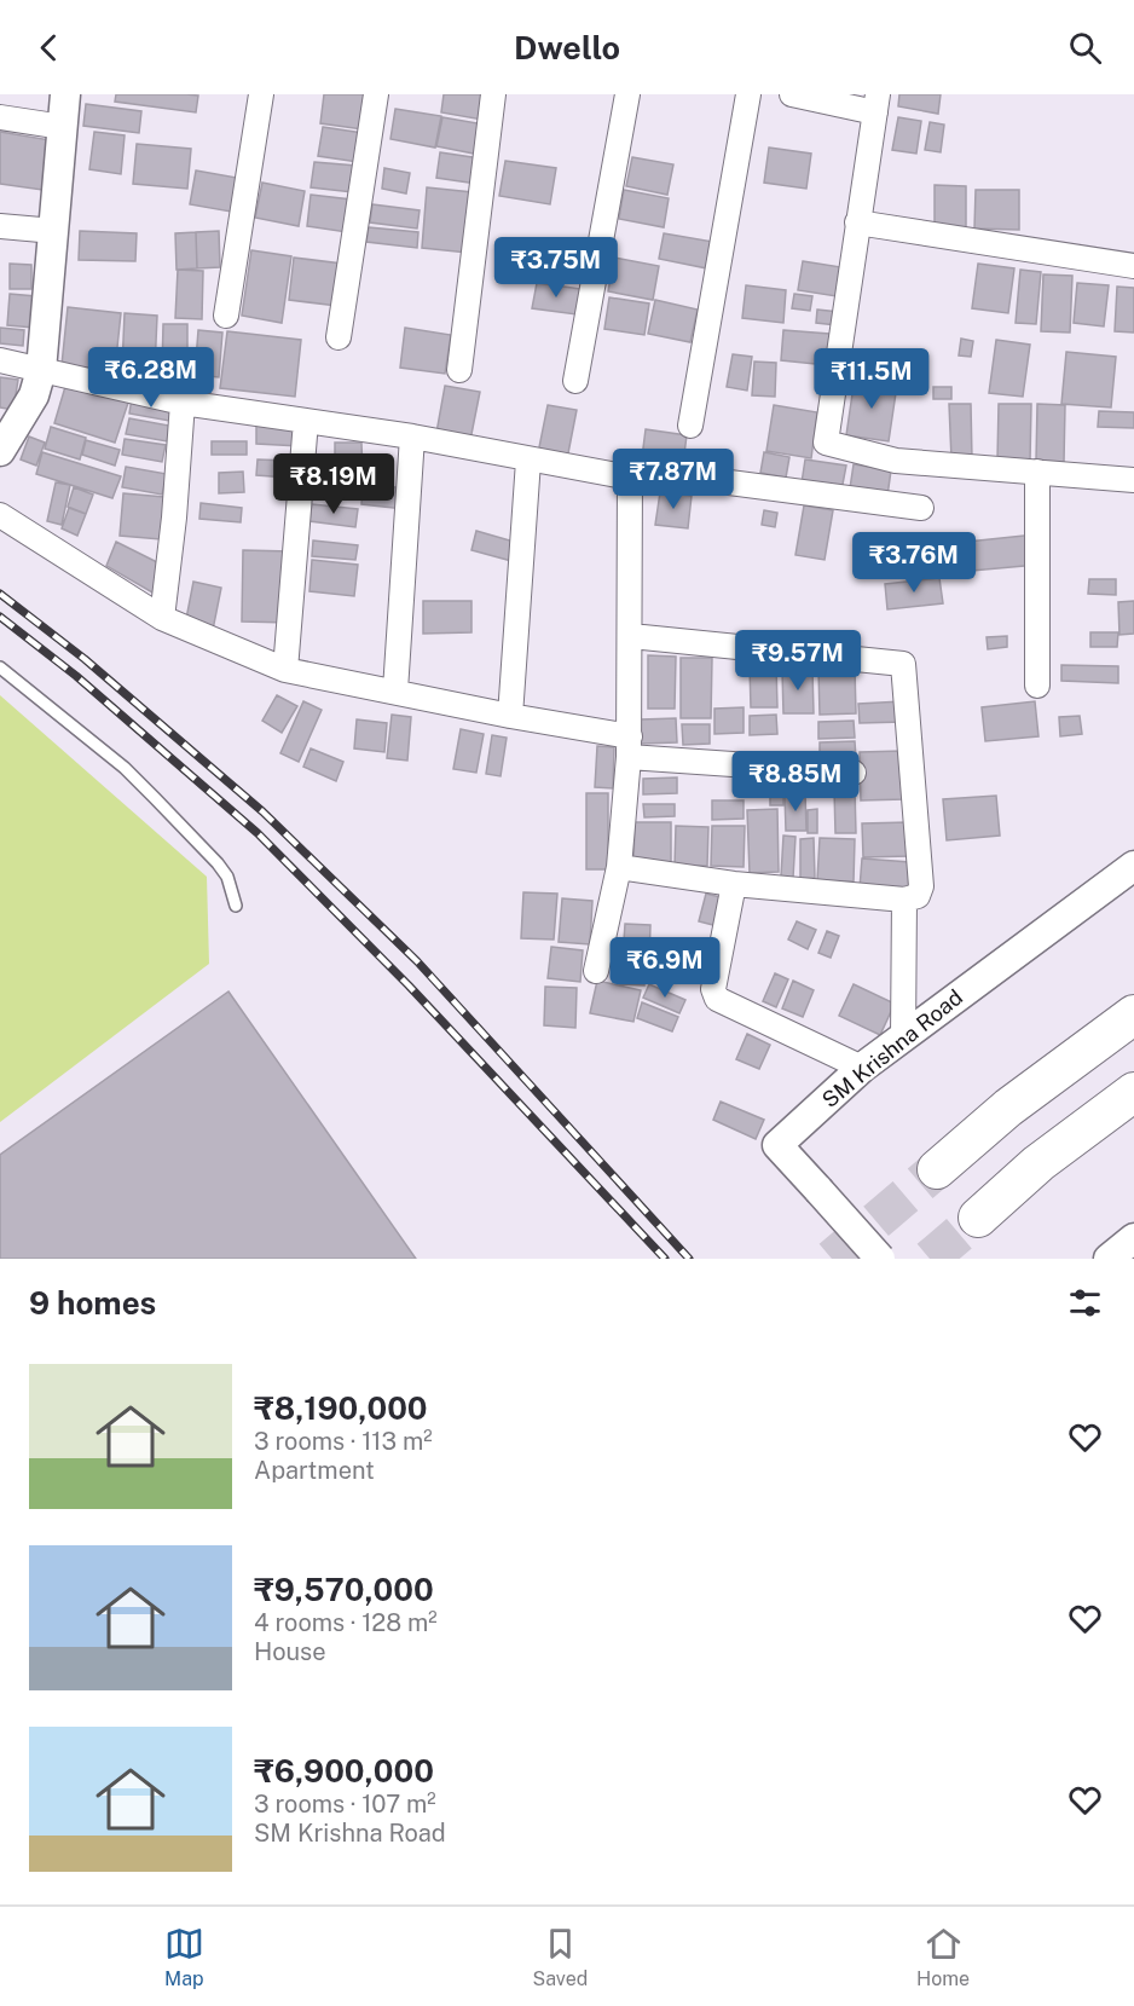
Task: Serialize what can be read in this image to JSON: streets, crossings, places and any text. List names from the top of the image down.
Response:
{
  "streets": {
    "street": ["SM Krishna Road"]
  },
  "page": {
    "header": "Dwello",
    "price": [
      "₹3.75M",
      "₹6.28M",
      "₹11.5M",
      "₹7.87M",
      "₹8.19M",
      "₹3.76M",
      "₹9.57M",
      "₹8.85M",
      "₹6.9M"
    ],
    "heading": "9 homes",
    "list": [
      {
        "name": "₹8,190,000",
        "note": "3 rooms · 113 m² · Apartment"
      },
      {
        "name": "₹9,570,000",
        "note": "4 rooms · 128 m² · House"
      },
      {
        "name": "₹6,900,000",
        "note": "3 rooms · 107 m² · SM Krishna Road"
      }
    ],
    "tabs": ["Map", "Saved", "Home"]
  }
}
